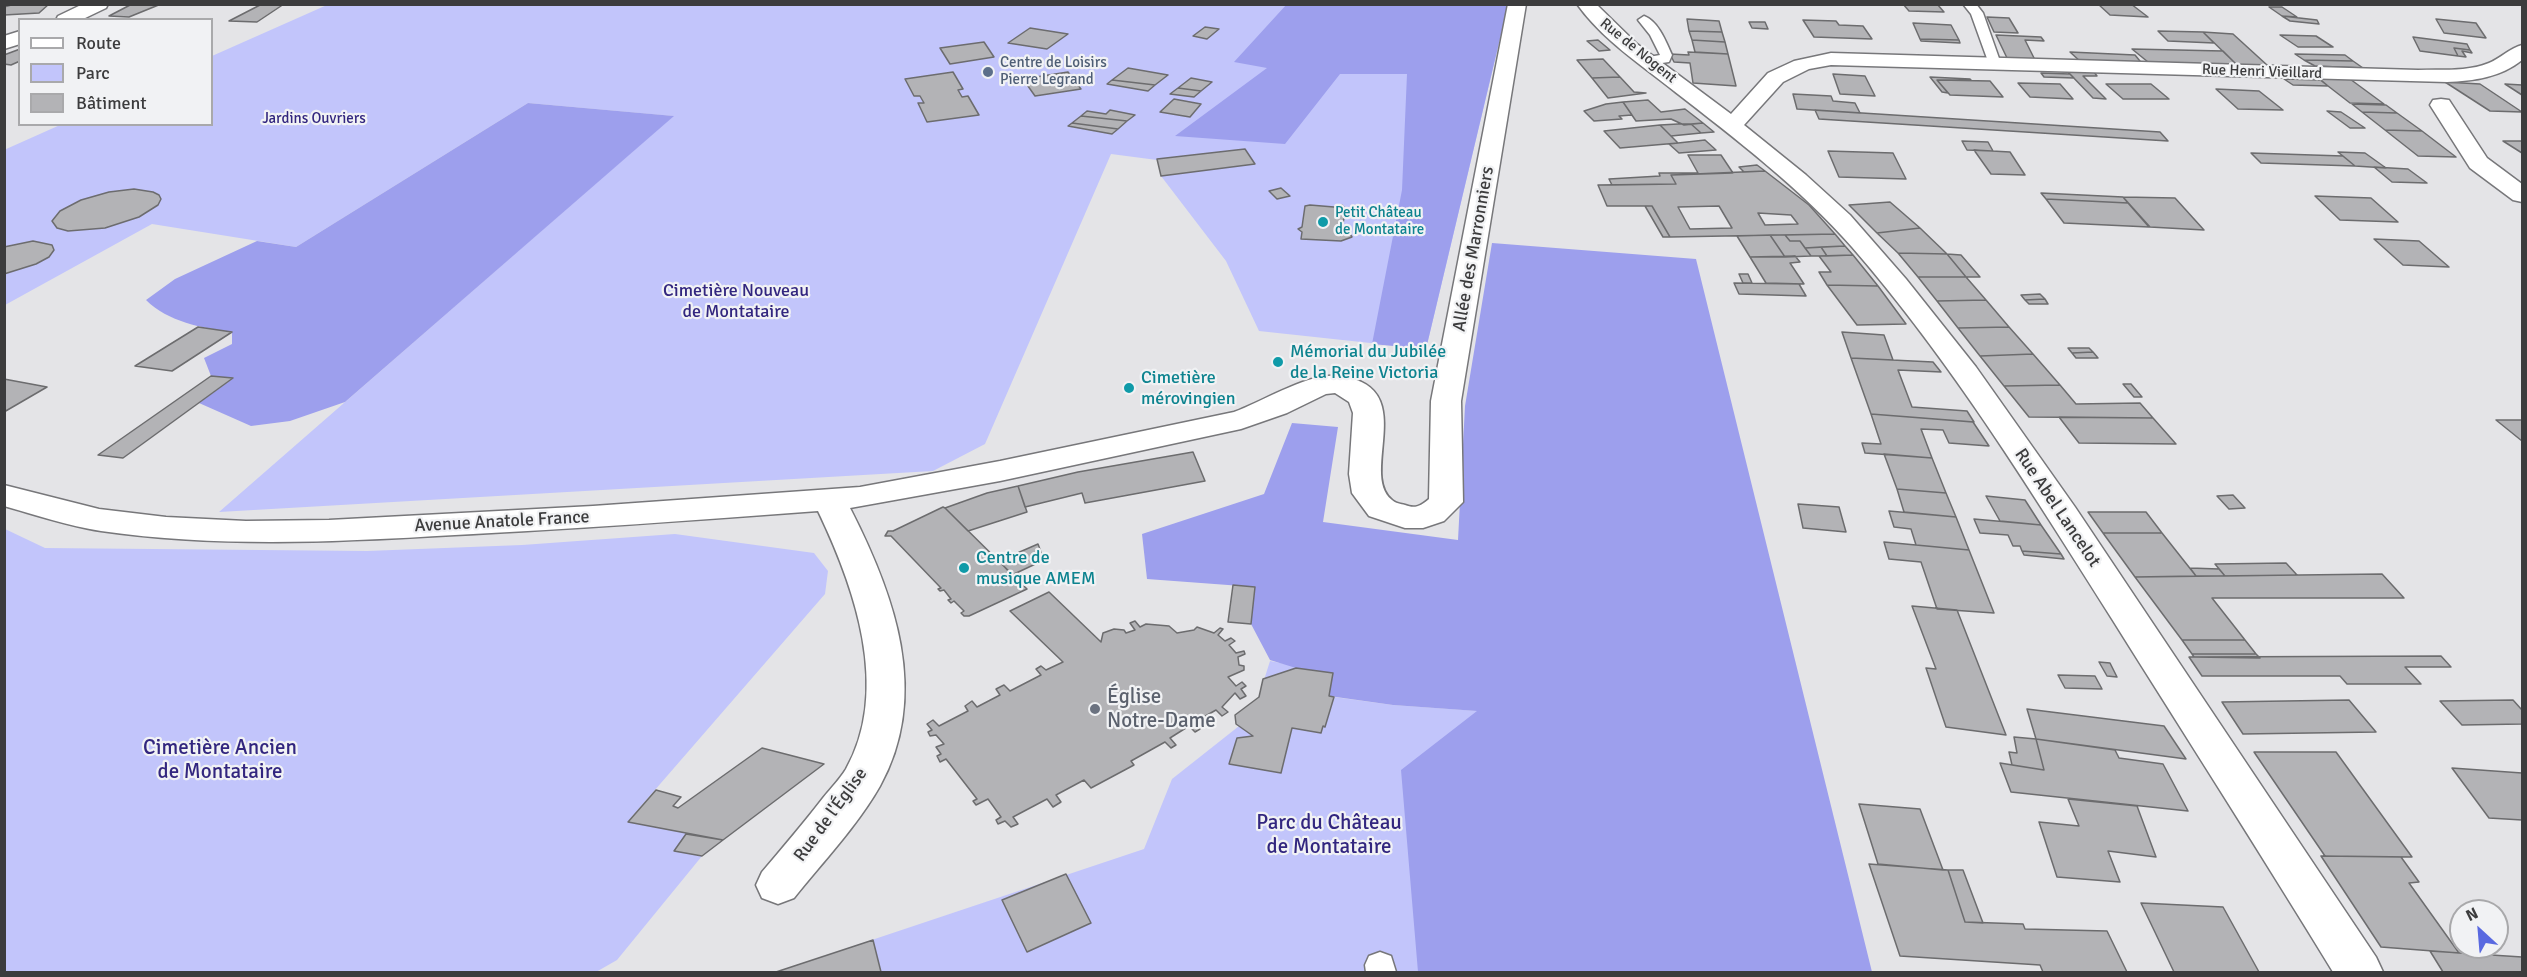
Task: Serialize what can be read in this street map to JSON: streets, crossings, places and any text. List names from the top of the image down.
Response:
{
  "streets": {
    "street": [
      "Rue de Nogent",
      "Rue Henri Vieillard",
      "Allée des Marronniers",
      "Rue Abel Lancelot",
      "Avenue Anatole France",
      "Rue de l'Église"
    ]
  },
  "crossings": [
    ["Rue de Nogent", "Rue Abel Lancelot"],
    ["Rue Henri Vieillard", "Rue Abel Lancelot"],
    ["Allée des Marronniers", "Avenue Anatole France"],
    ["Avenue Anatole France", "Rue de l'Église"]
  ],
  "parks": [
    "Jardins Ouvriers",
    "Cimetière Nouveau de Montataire",
    "Cimetière Ancien de Montataire",
    "Parc du Château de Montataire"
  ],
  "places": [
    "Centre de Loisirs Pierre Legrand",
    "Petit Château de Montataire",
    "Mémorial du Jubilée de la Reine Victoria",
    "Cimetière mérovingien",
    "Centre de musique AMEM",
    "Église Notre-Dame"
  ],
  "legend": ["Route", "Parc", "Bâtiment"],
  "north": "top left"
}
